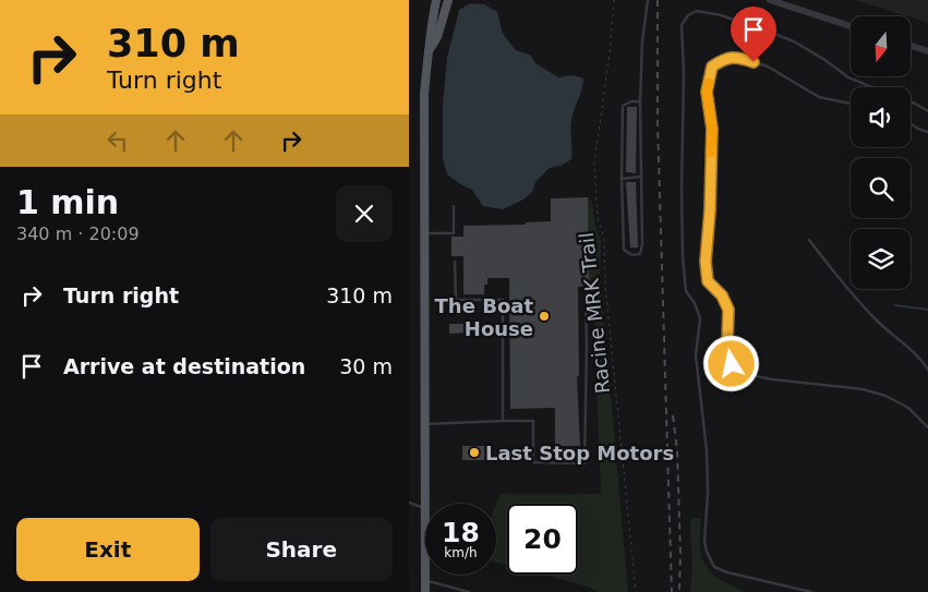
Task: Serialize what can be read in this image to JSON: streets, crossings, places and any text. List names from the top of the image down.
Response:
{
  "streets": {
    "path": ["Racine MRK Trail"]
  },
  "places": ["The Boat House", "Last Stop Motors"],
  "north": "bottom",
  "page": {
    "turn": ["310 m", "Turn right"],
    "heading": ["1 min", "340 m · 20:09"],
    "list": [
      {
        "name": "Turn right",
        "value": "310 m"
      },
      {
        "name": "Arrive at destination",
        "value": "30 m"
      }
    ],
    "speed": "18 km/h",
    "limit": "20",
    "buttons": ["Exit", "Share"]
  }
}
